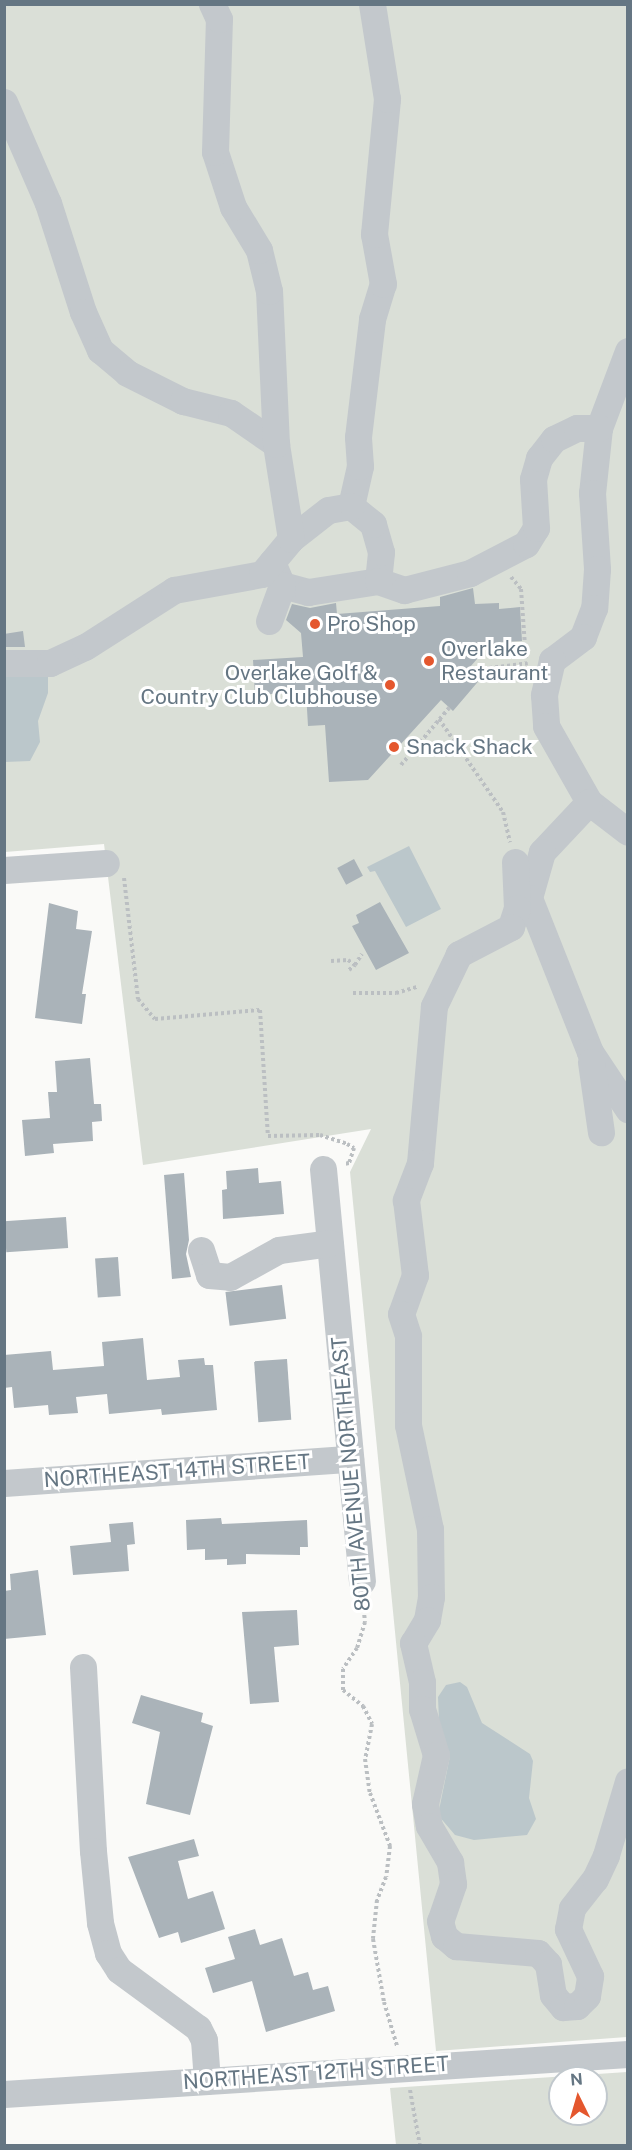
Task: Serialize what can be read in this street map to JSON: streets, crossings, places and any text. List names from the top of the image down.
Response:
{
  "streets": {
    "street": ["NORTHEAST 14TH STREET", "80TH AVENUE NORTHEAST", "NORTHEAST 12TH STREET"]
  },
  "crossings": [
    ["NORTHEAST 14TH STREET", "80TH AVENUE NORTHEAST"],
    ["80TH AVENUE NORTHEAST", "NORTHEAST 12TH STREET"]
  ],
  "places": [
    "Pro Shop",
    "Overlake Restaurant",
    "Overlake Golf & Country Club Clubhouse",
    "Snack Shack"
  ],
  "north": "top"
}
